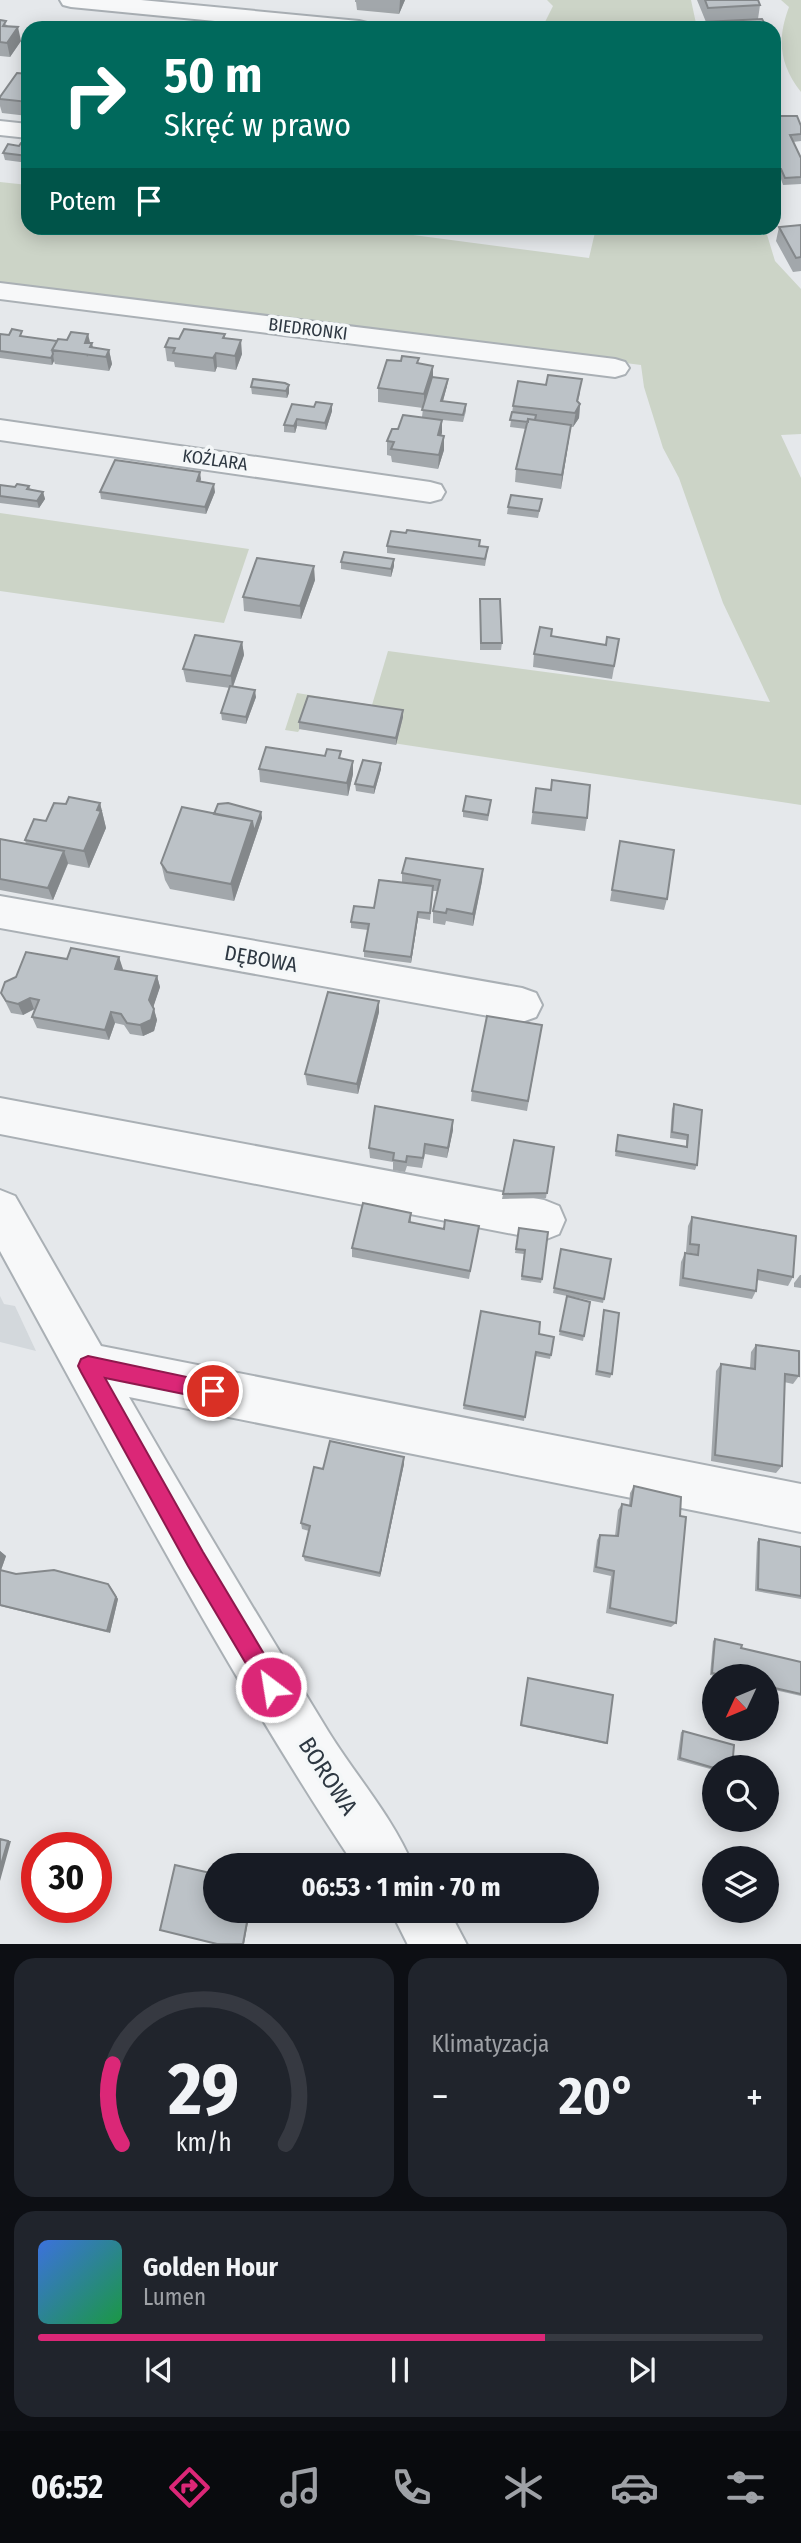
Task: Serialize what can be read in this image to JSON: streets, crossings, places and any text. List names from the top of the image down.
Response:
{
  "streets": {
    "street": [
      "BIEDRONKI",
      "KOŹLARA",
      "DĘBOWA",
      "BOROWA"
    ]
  },
  "north": "bottom left",
  "page": {
    "turn": ["50 m", "Skręć w prawo"],
    "then": "Potem",
    "limit": "30",
    "trip": "06:53 · 1 min · 70 m",
    "tile": "Klimatyzacja",
    "heat": ["−", "20°", "+"],
    "song": ["Golden Hour", "Lumen"],
    "tabs": "06:52",
    "gauge": ["29", "km/h"]
  }
}
